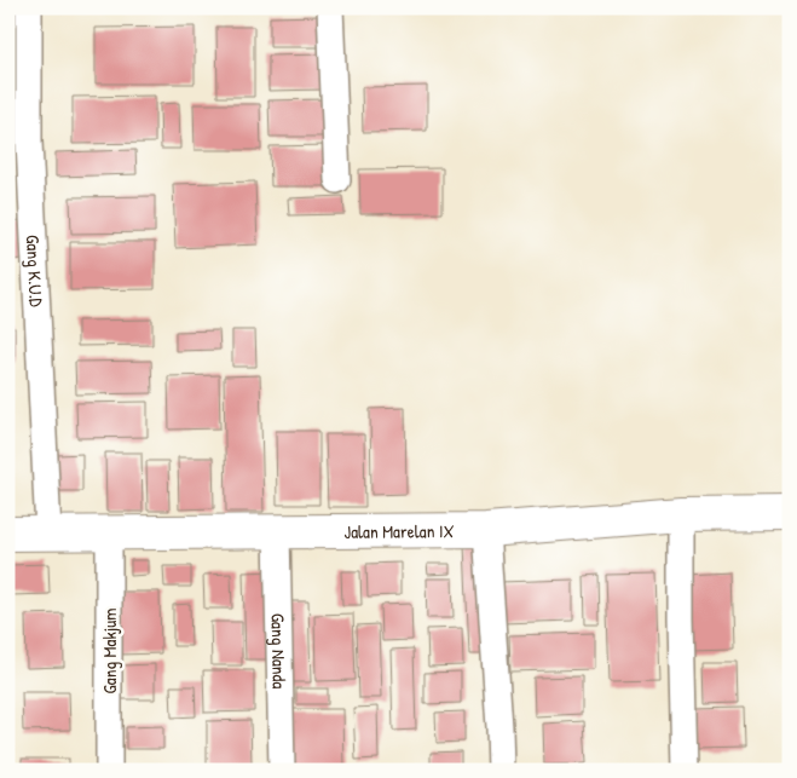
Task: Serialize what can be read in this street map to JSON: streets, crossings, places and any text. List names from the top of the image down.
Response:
{
  "streets": {
    "main road": ["Jalan Marelan IX"],
    "street": ["Gang K.U.D", "Gang Makjum", "Gang Nanda"]
  },
  "crossings": [
    ["Gang K.U.D", "Jalan Marelan IX"],
    ["Jalan Marelan IX", "Gang Makjum"],
    ["Jalan Marelan IX", "Gang Nanda"]
  ]
}
